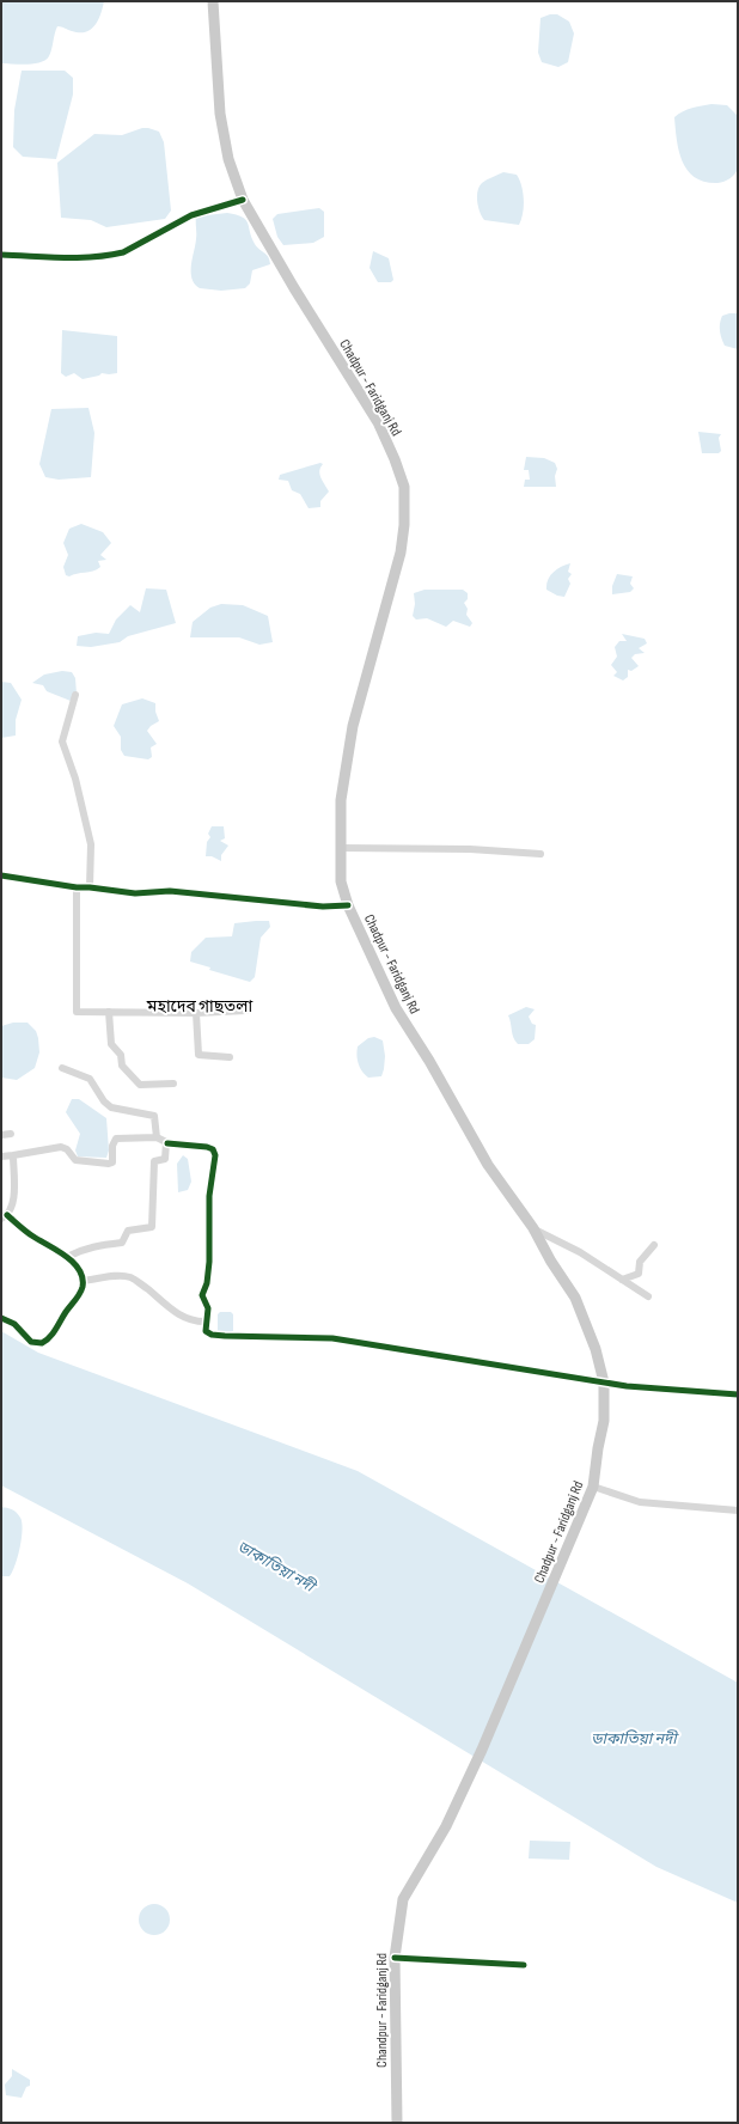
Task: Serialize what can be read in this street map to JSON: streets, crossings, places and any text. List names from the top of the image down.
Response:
{
  "streets": {
    "main road": ["Chadpur - Faridganj Rd", "Chandpur - Faridganj Rd"]
  },
  "crossings": [
    ["Chadpur - Faridganj Rd", "Chandpur - Faridganj Rd"]
  ],
  "districts": ["মহাদেব গাছতলা"],
  "water": ["ডাকাতিয়া নদী"]
}
